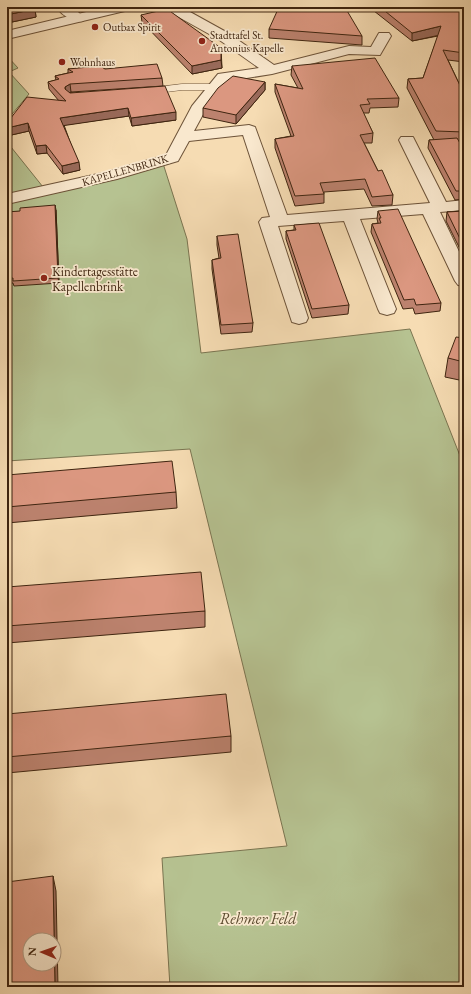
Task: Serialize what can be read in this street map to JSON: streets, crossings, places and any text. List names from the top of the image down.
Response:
{
  "streets": {
    "street": ["KAPELLENBRINK"]
  },
  "parks": ["Rehmer Feld"],
  "places": [
    "Outbax Spirit",
    "Stadttafel St. Antonius Kapelle",
    "Wohnhaus",
    "Kindertagesstätte Kapellenbrink"
  ],
  "north": "left"
}
